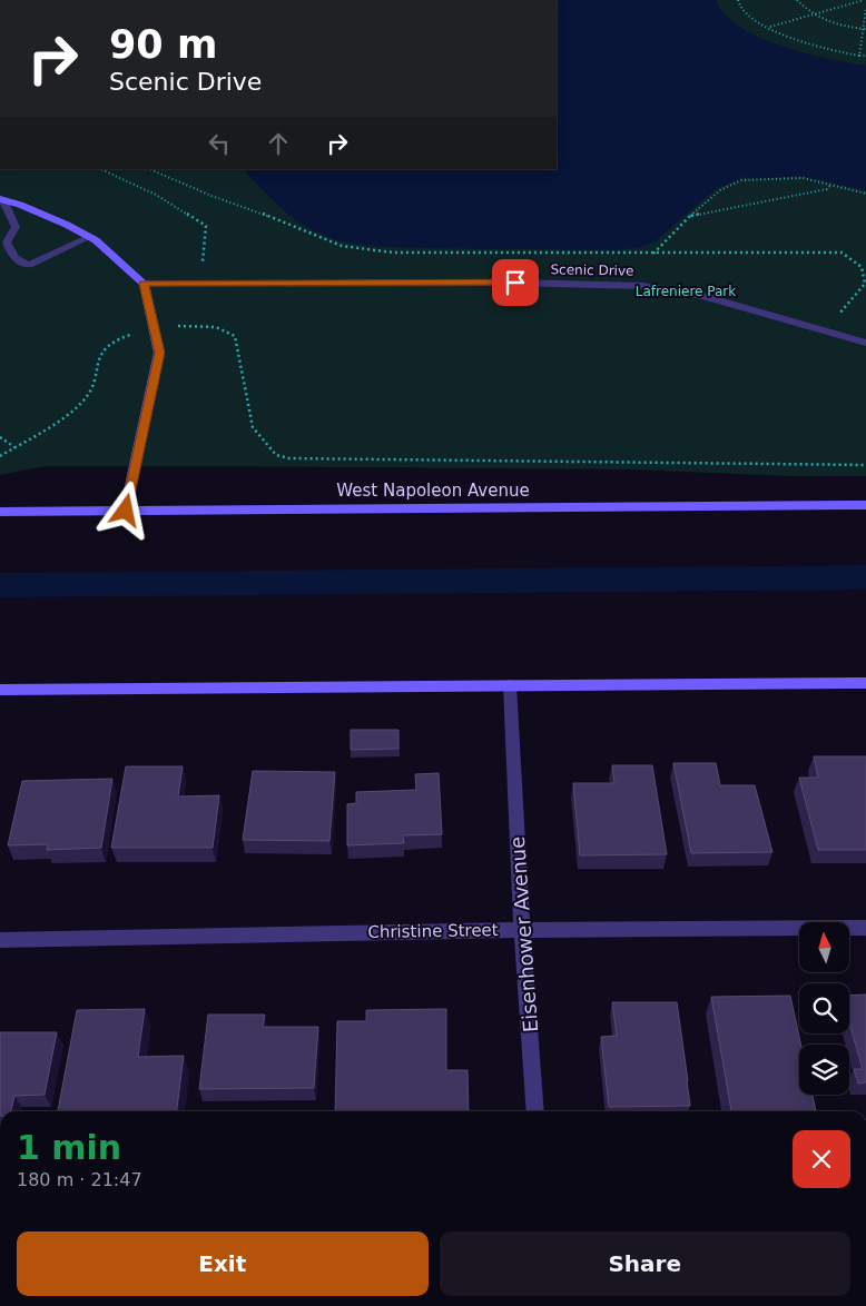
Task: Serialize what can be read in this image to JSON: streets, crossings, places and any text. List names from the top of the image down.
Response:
{
  "streets": {
    "main road": ["West Napoleon Avenue"],
    "street": ["Scenic Drive", "Christine Street", "Eisenhower Avenue"]
  },
  "crossings": [
    ["Christine Street", "Eisenhower Avenue"]
  ],
  "parks": ["Lafreniere Park"],
  "north": "top",
  "page": {
    "turn": ["90 m", "Scenic Drive"],
    "heading": ["1 min", "180 m · 21:47"],
    "buttons": ["Exit", "Share"]
  }
}
